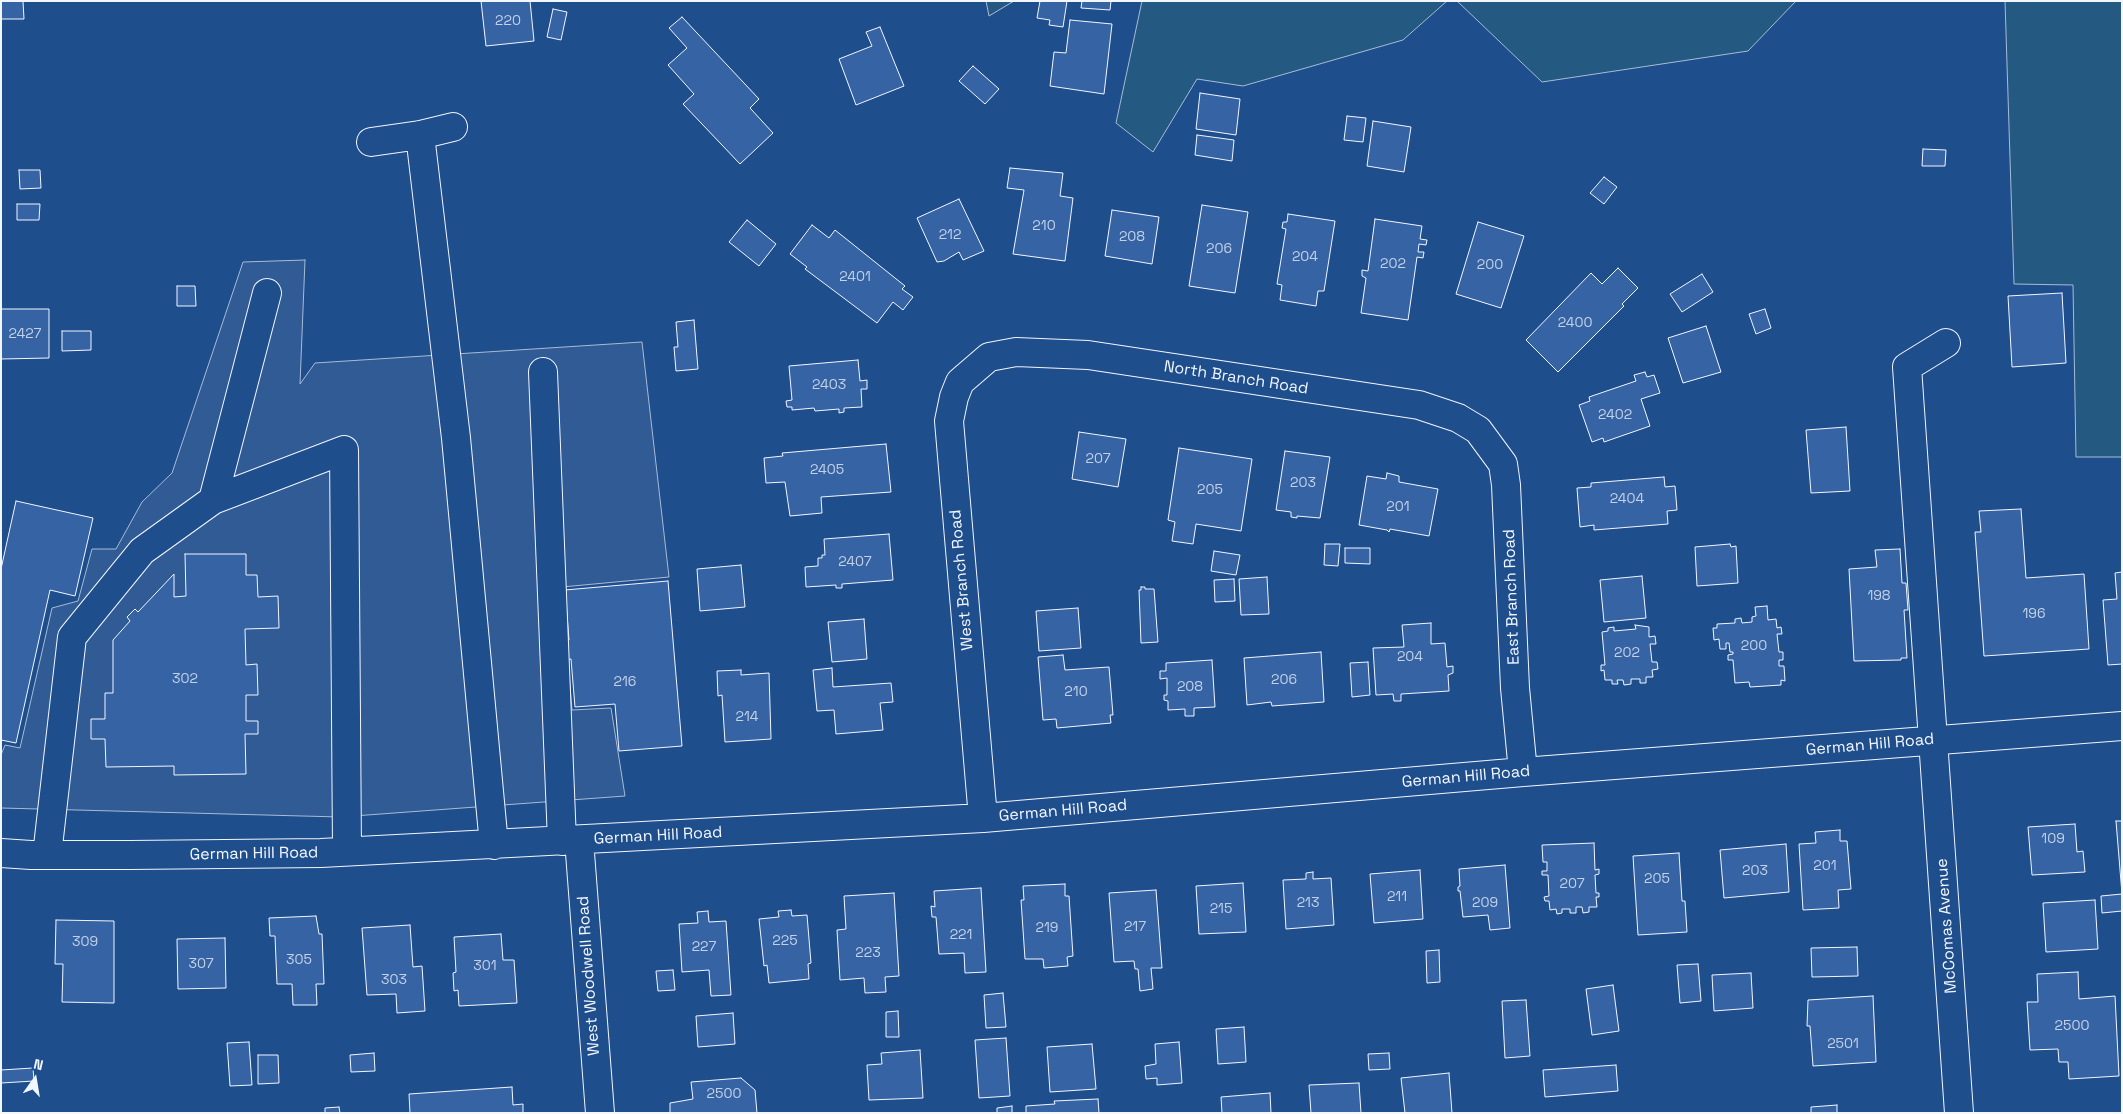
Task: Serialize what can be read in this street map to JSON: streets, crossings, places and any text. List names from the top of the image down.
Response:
{
  "streets": {
    "street": [
      "North Branch Road",
      "West Branch Road",
      "East Branch Road",
      "German Hill Road",
      "McComas Avenue",
      "West Woodwell Road"
    ]
  },
  "crossings": [
    ["North Branch Road", "West Branch Road"],
    ["North Branch Road", "East Branch Road"],
    ["West Branch Road", "German Hill Road"],
    ["East Branch Road", "German Hill Road"],
    ["German Hill Road", "McComas Avenue"],
    ["German Hill Road", "West Woodwell Road"]
  ],
  "house_numbers": [
    "220",
    "210",
    "212",
    "208",
    "206",
    "204",
    "202",
    "200",
    "2401",
    "2400",
    "2427",
    "2403",
    "2402",
    "207",
    "2405",
    "203",
    "205",
    "2404",
    "201",
    "2407",
    "198",
    "196",
    "200",
    "202",
    "204",
    "302",
    "206",
    "216",
    "208",
    "210",
    "214",
    "109",
    "201",
    "203",
    "205",
    "207",
    "211",
    "213",
    "209",
    "215",
    "217",
    "219",
    "221",
    "225",
    "309",
    "227",
    "223",
    "305",
    "307",
    "301",
    "303",
    "2500",
    "2501",
    "2500"
  ],
  "north": "top"
}
